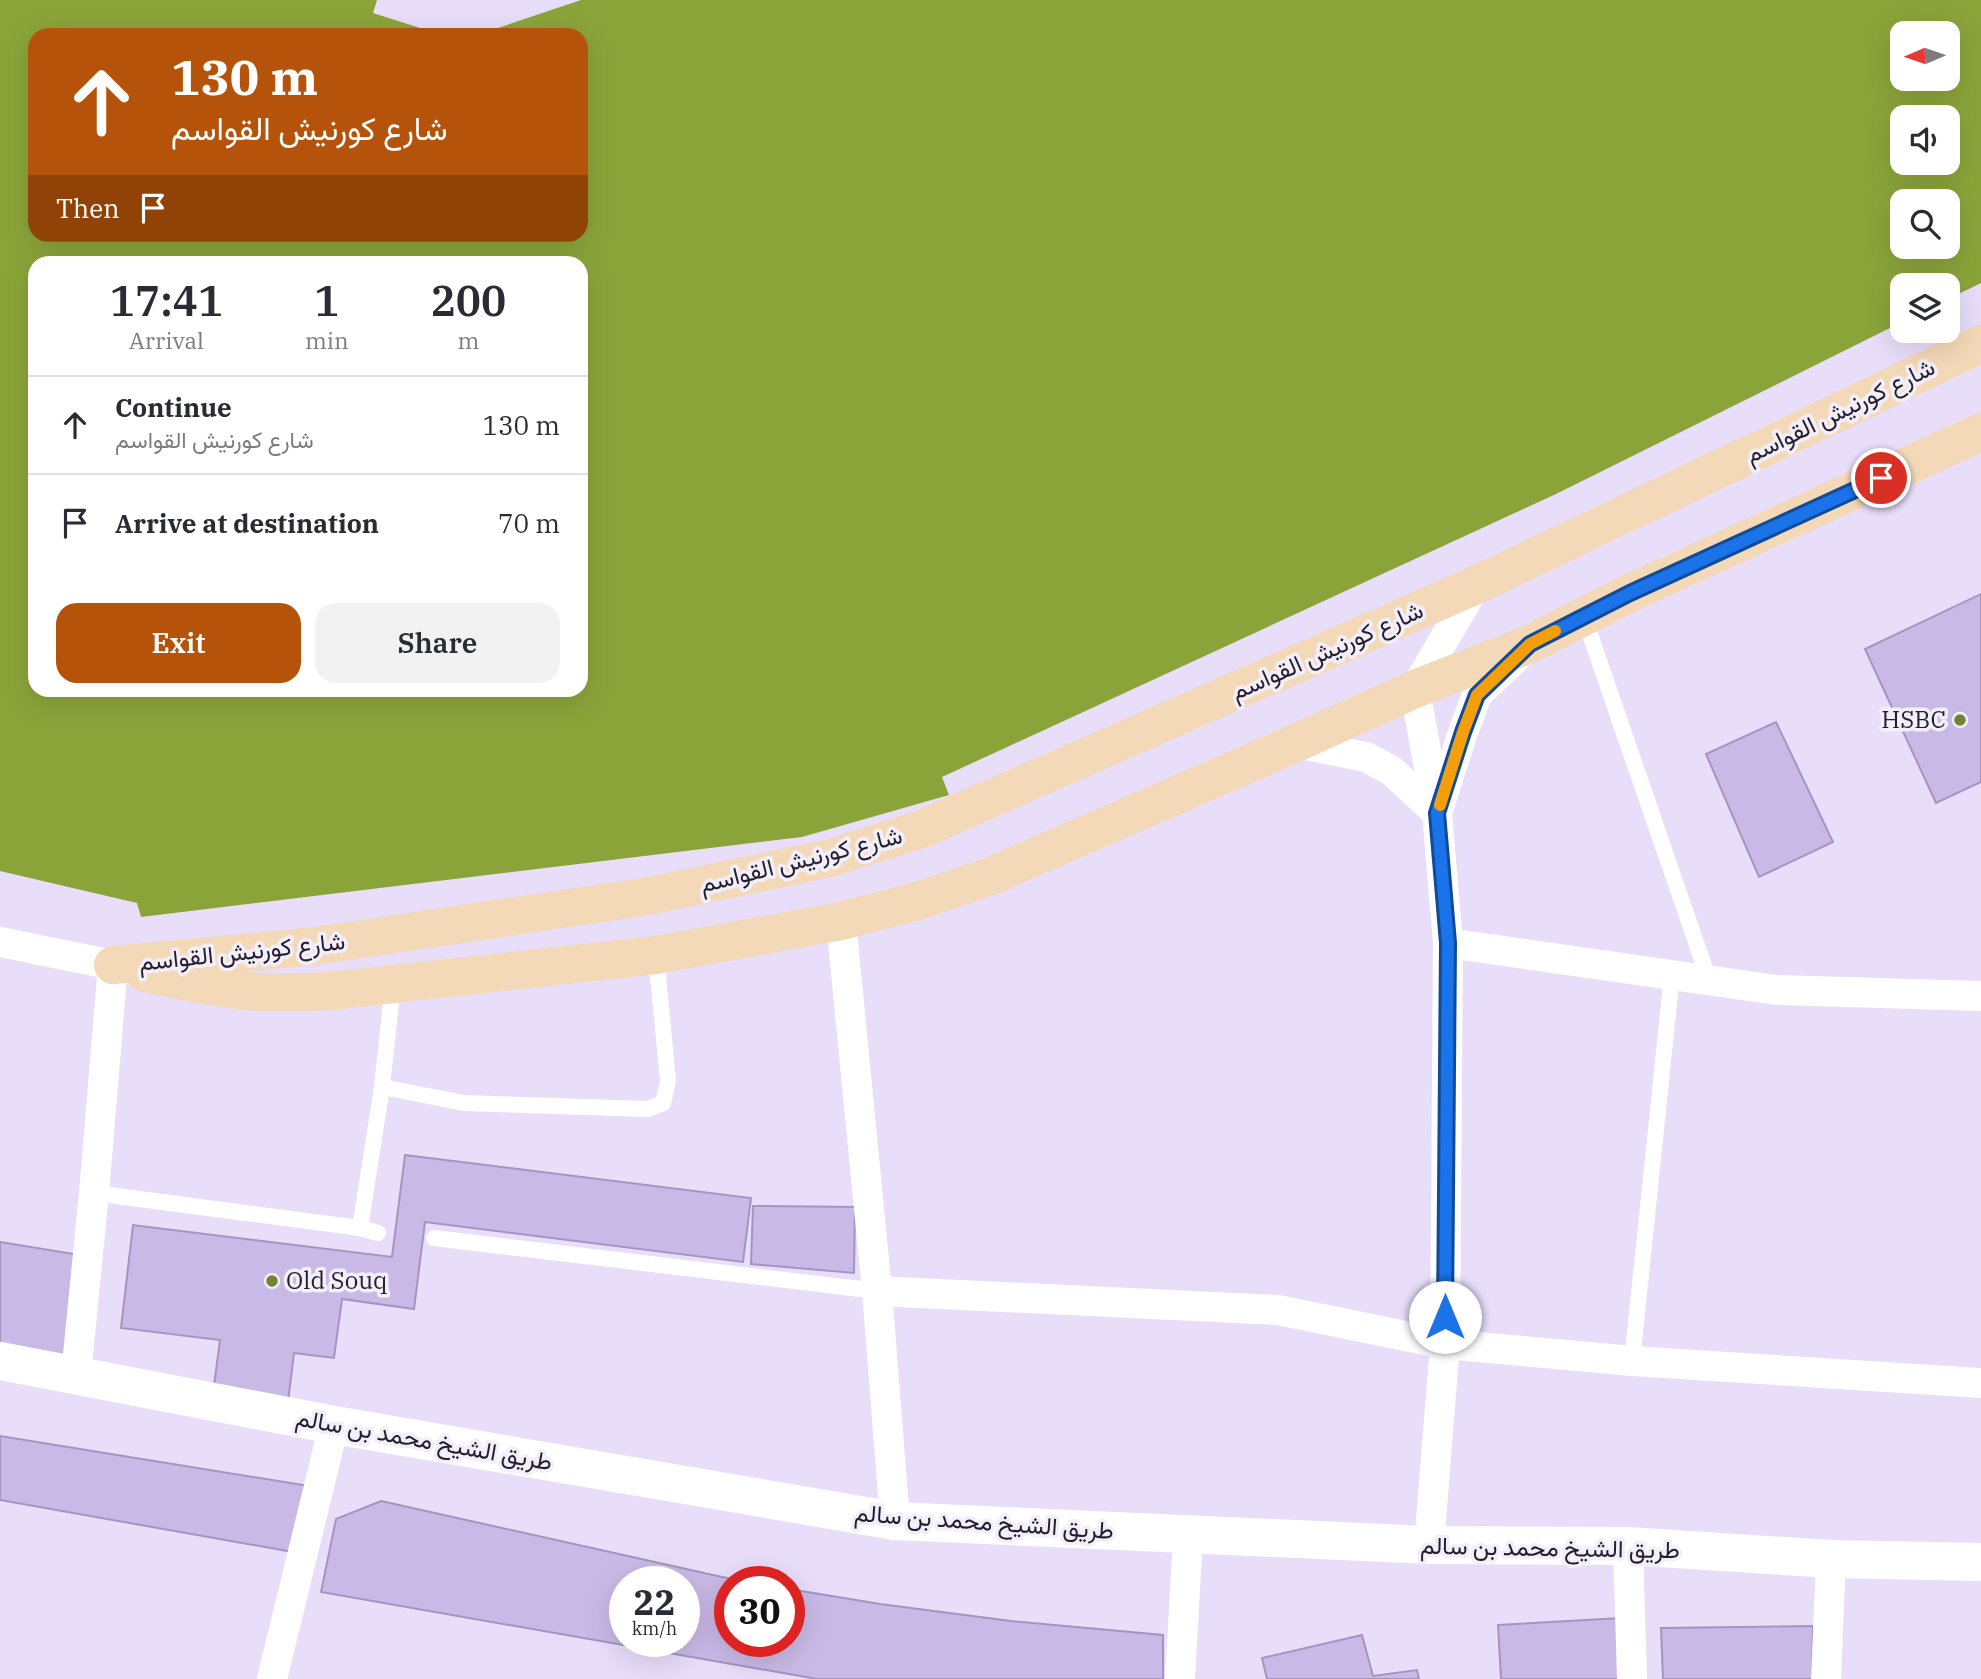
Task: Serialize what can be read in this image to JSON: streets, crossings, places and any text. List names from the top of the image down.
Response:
{
  "streets": {
    "main road": ["شارع كورنيش القواسم"],
    "street": ["طريق الشيخ محمد بن سالم"]
  },
  "places": ["HSBC", "Old Souq"],
  "north": "left",
  "page": {
    "turn": ["130 m", "شارع كورنيش القواسم"],
    "then": "Then",
    "eta": [
      "17:41",
      "Arrival",
      "1",
      "min",
      "200",
      "m"
    ],
    "list": [
      {
        "name": "Continue",
        "note": "شارع كورنيش القواسم",
        "value": "130 m"
      },
      {
        "name": "Arrive at destination",
        "value": "70 m"
      }
    ],
    "buttons": ["Exit", "Share"],
    "speed": "22 km/h",
    "limit": "30"
  }
}
